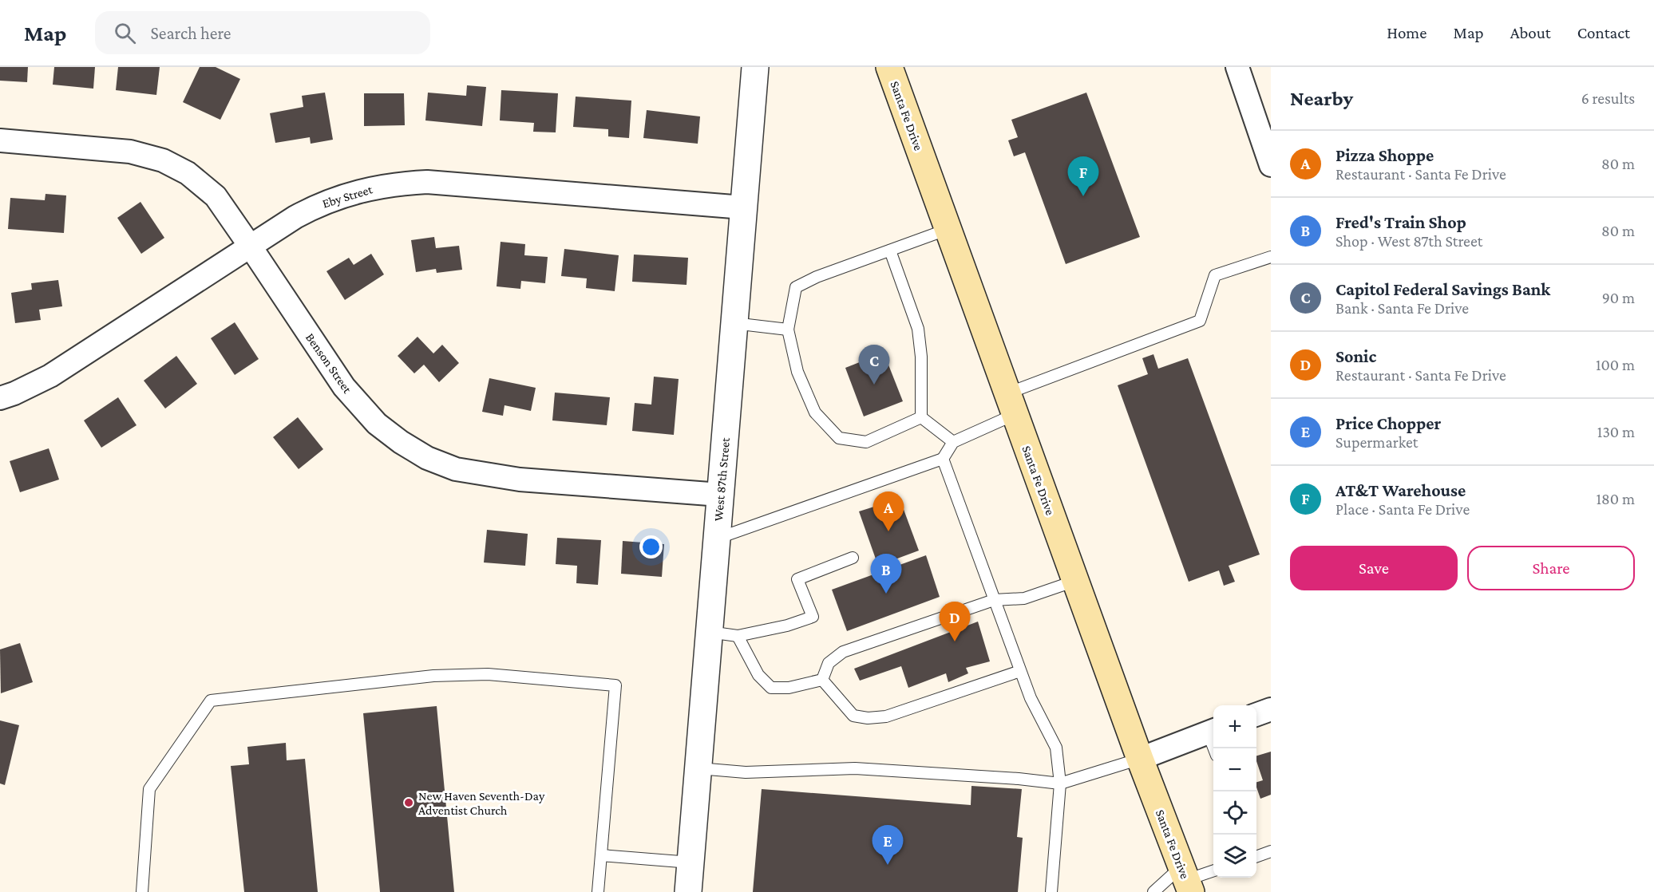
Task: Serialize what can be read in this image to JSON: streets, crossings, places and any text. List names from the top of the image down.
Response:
{
  "streets": {
    "main road": ["Santa Fe Drive"],
    "street": ["Eby Street", "Benson Street", "West 87th Street"]
  },
  "crossings": [
    ["Eby Street", "Benson Street"],
    ["Eby Street", "West 87th Street"],
    ["Benson Street", "West 87th Street"]
  ],
  "places": ["New Haven Seventh-Day Adventist Church"],
  "page": {
    "header": "Map",
    "search": "Search here",
    "nav": [
      "Home",
      "Map",
      "About",
      "Contact"
    ],
    "heading": ["Nearby", "6 results"],
    "list": [
      {
        "mark": "A",
        "name": "Pizza Shoppe",
        "note": "Restaurant · Santa Fe Drive",
        "value": "80 m"
      },
      {
        "mark": "B",
        "name": "Fred's Train Shop",
        "note": "Shop · West 87th Street",
        "value": "80 m"
      },
      {
        "mark": "C",
        "name": "Capitol Federal Savings Bank",
        "note": "Bank · Santa Fe Drive",
        "value": "90 m"
      },
      {
        "mark": "D",
        "name": "Sonic",
        "note": "Restaurant · Santa Fe Drive",
        "value": "100 m"
      },
      {
        "mark": "E",
        "name": "Price Chopper",
        "note": "Supermarket",
        "value": "130 m"
      },
      {
        "mark": "F",
        "name": "AT&T Warehouse",
        "note": "Place · Santa Fe Drive",
        "value": "180 m"
      }
    ],
    "pins": [
      "F",
      "C",
      "A",
      "B",
      "D",
      "E"
    ],
    "buttons": ["Save", "Share"],
    "map_buttons": ["+", "−"]
  }
}
